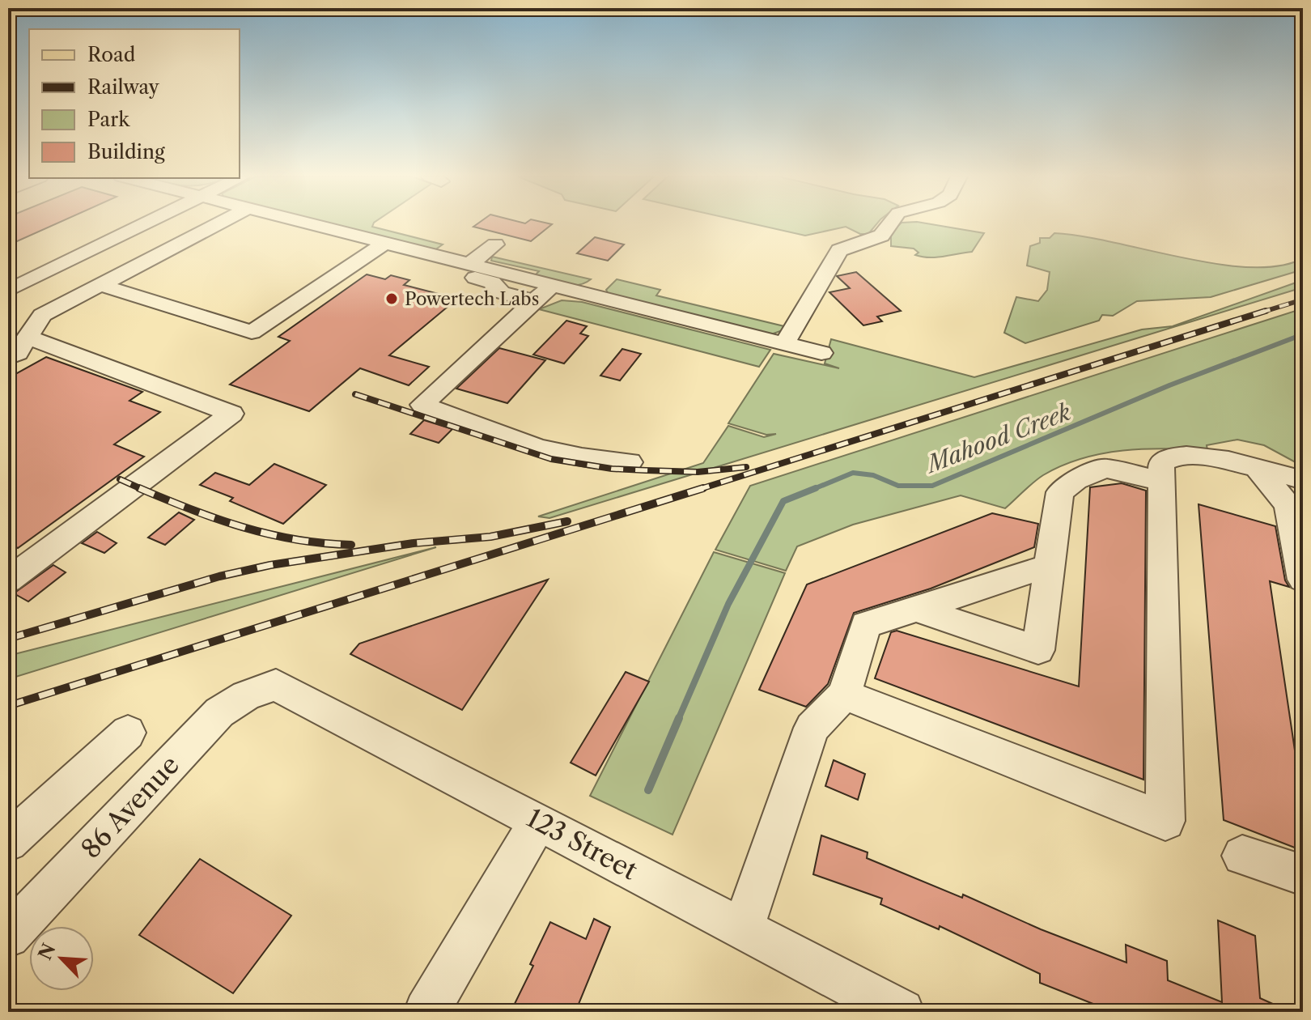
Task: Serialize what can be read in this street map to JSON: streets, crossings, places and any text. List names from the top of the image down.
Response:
{
  "streets": {
    "street": ["86 Avenue", "123 Street"]
  },
  "crossings": [
    ["86 Avenue", "123 Street"]
  ],
  "water": ["Mahood Creek"],
  "places": ["Powertech Labs"],
  "legend": [
    "Road",
    "Railway",
    "Park",
    "Building"
  ],
  "north": "top left"
}
